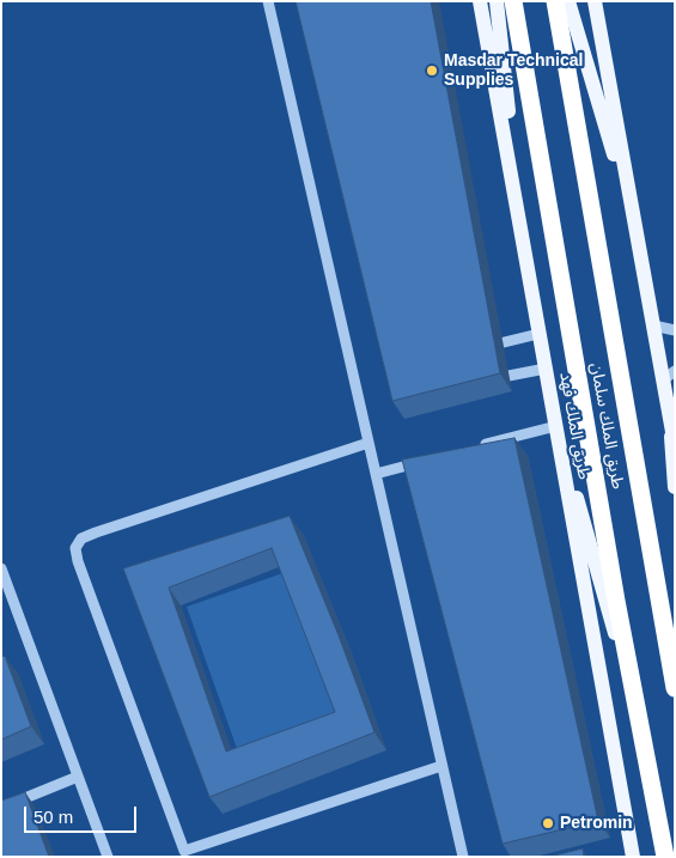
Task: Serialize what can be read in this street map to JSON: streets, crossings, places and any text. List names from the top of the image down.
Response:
{
  "streets": {
    "highway": ["طريق الملك سلمان"],
    "main road": ["طريق الملك فهد"]
  },
  "places": ["Masdar Technical Supplies", "Petromin"],
  "scale_bar": "50 m"
}
